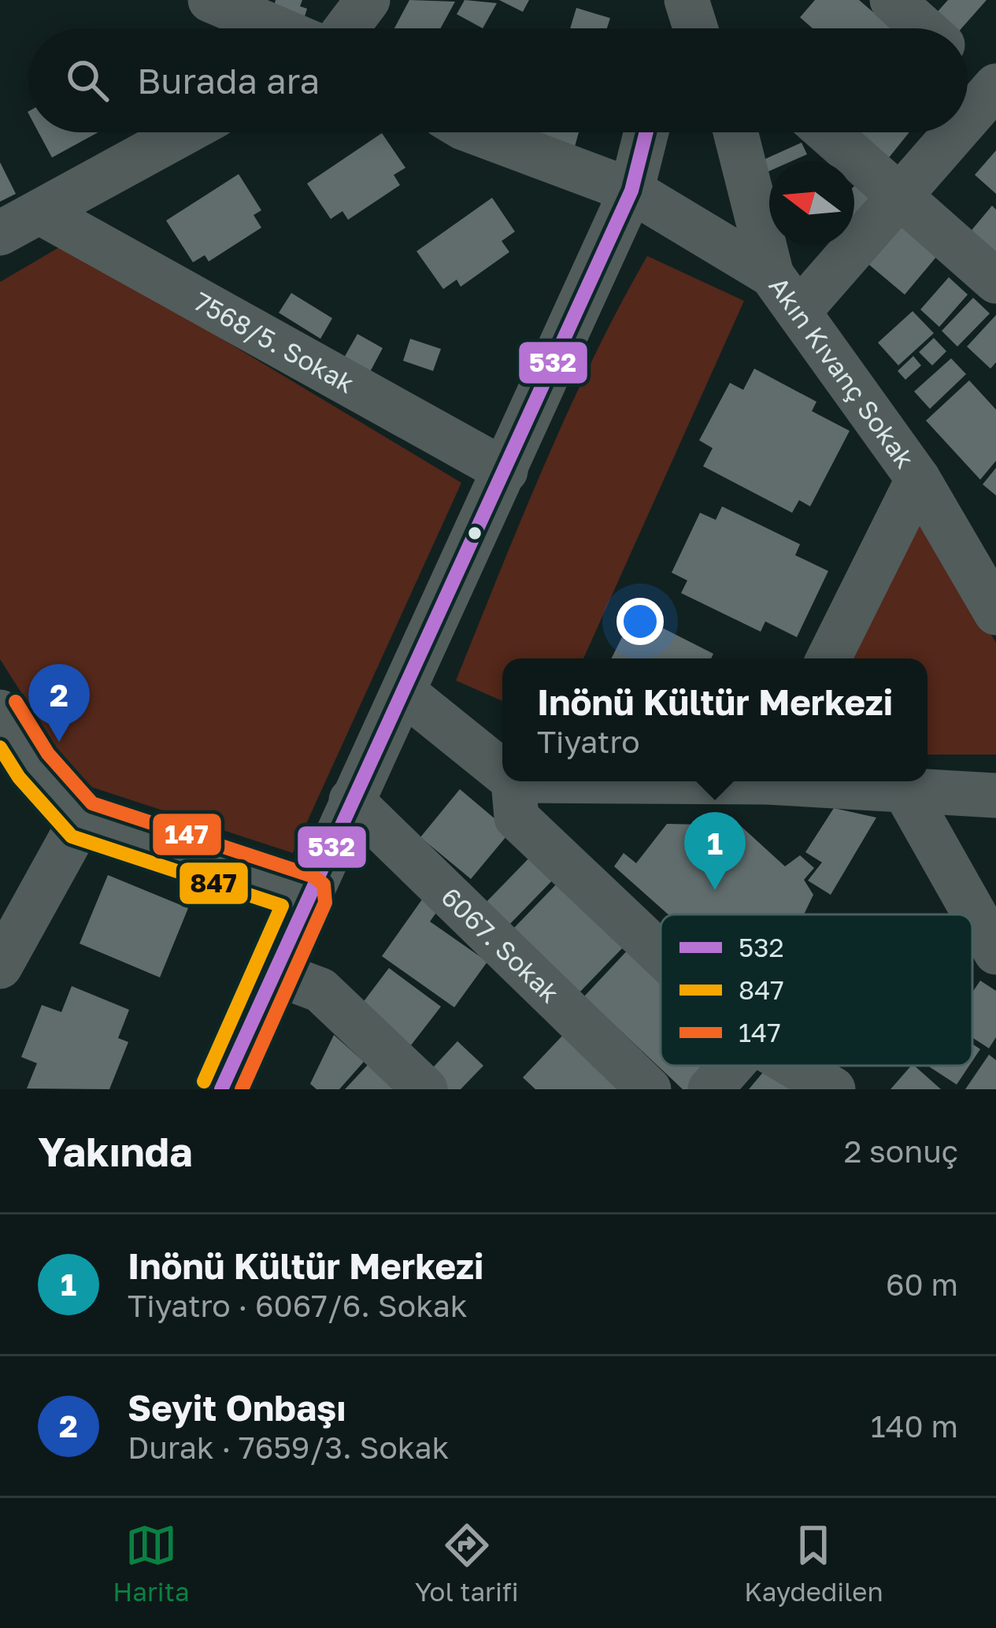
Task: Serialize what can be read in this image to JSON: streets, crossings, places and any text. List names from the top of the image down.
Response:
{
  "streets": {
    "street": ["7568/5. Sokak", "Akın Kıvanç Sokak", "6067. Sokak"]
  },
  "lines": ["transit line 532", "transit line 147", "transit line 847"],
  "legend": ["532", "847", "147"],
  "north": "left",
  "page": {
    "search": "Burada ara",
    "popup": ["Inönü Kültür Merkezi", "Tiyatro"],
    "pins": ["2", "1"],
    "heading": ["Yakında", "2 sonuç"],
    "list": [
      {
        "mark": "1",
        "name": "Inönü Kültür Merkezi",
        "note": "Tiyatro · 6067/6. Sokak",
        "value": "60 m"
      },
      {
        "mark": "2",
        "name": "Seyit Onbaşı",
        "note": "Durak · 7659/3. Sokak",
        "value": "140 m"
      }
    ],
    "nav": ["Harita", "Yol tarifi", "Kaydedilen"]
  }
}
